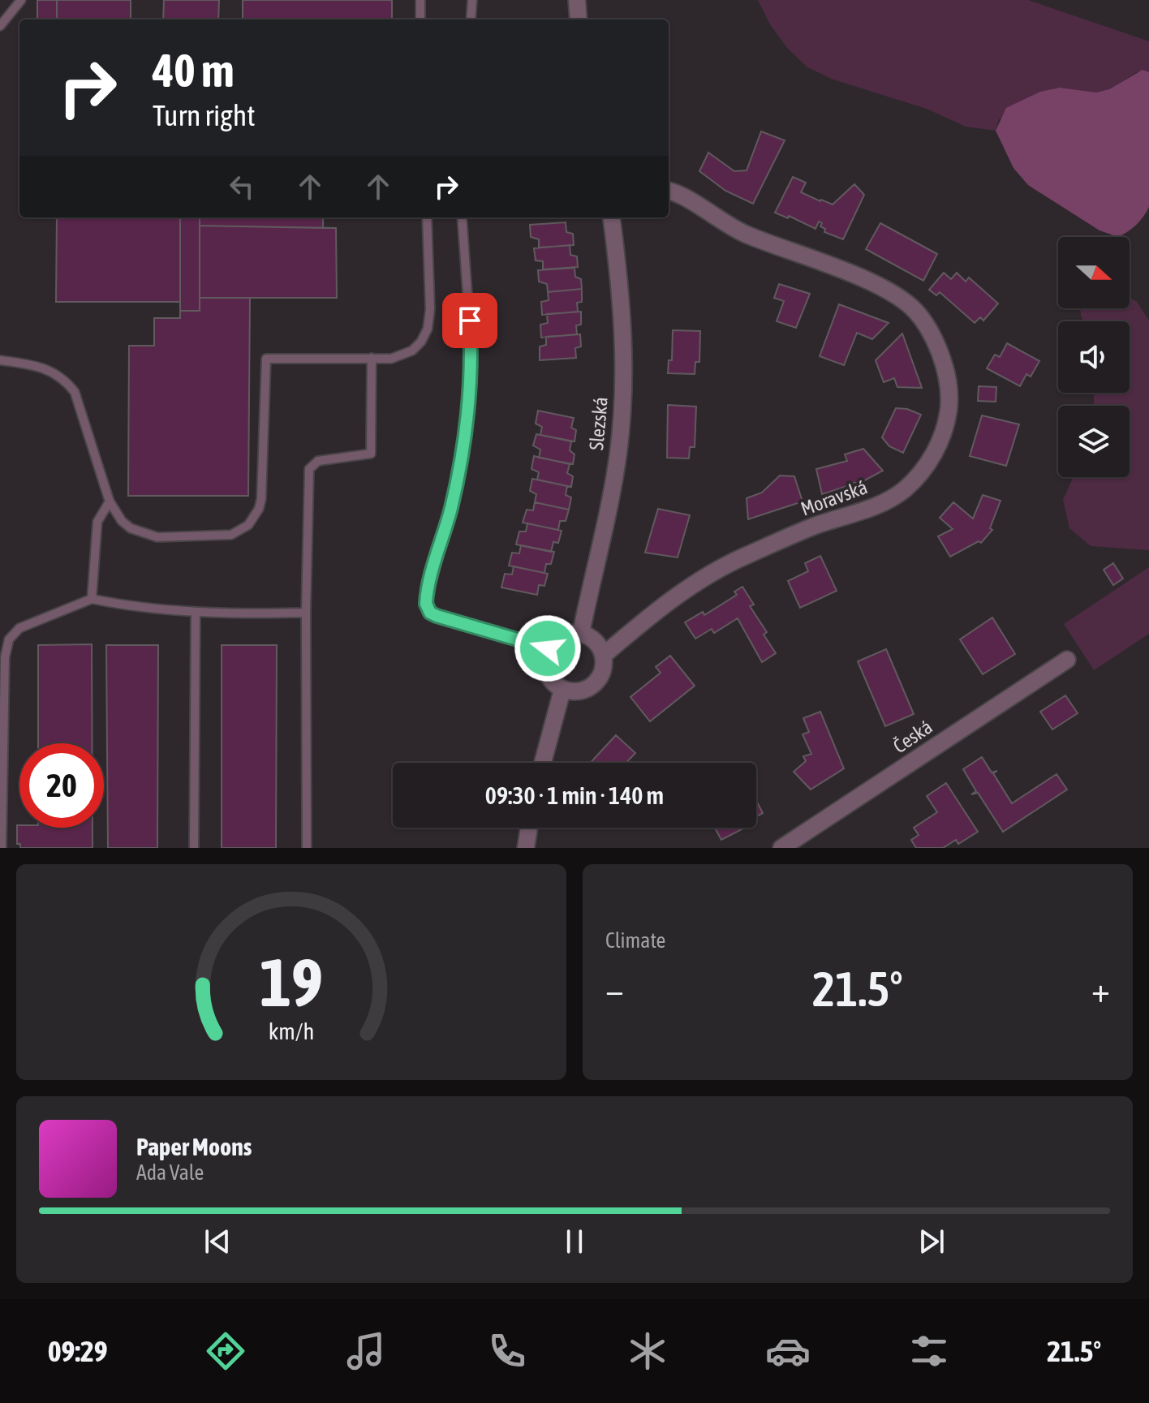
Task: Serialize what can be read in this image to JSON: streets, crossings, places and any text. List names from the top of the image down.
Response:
{
  "streets": {
    "street": ["Slezská", "Moravská", "Česká"]
  },
  "crossings": [
    ["Slezská", "Moravská"]
  ],
  "north": "right",
  "page": {
    "turn": ["40 m", "Turn right"],
    "limit": "20",
    "trip": "09:30 · 1 min · 140 m",
    "tile": "Climate",
    "heat": ["−", "21.5°", "+"],
    "song": ["Paper Moons", "Ada Vale"],
    "tabs": ["09:29", "21.5°"],
    "gauge": ["19", "km/h"]
  }
}
